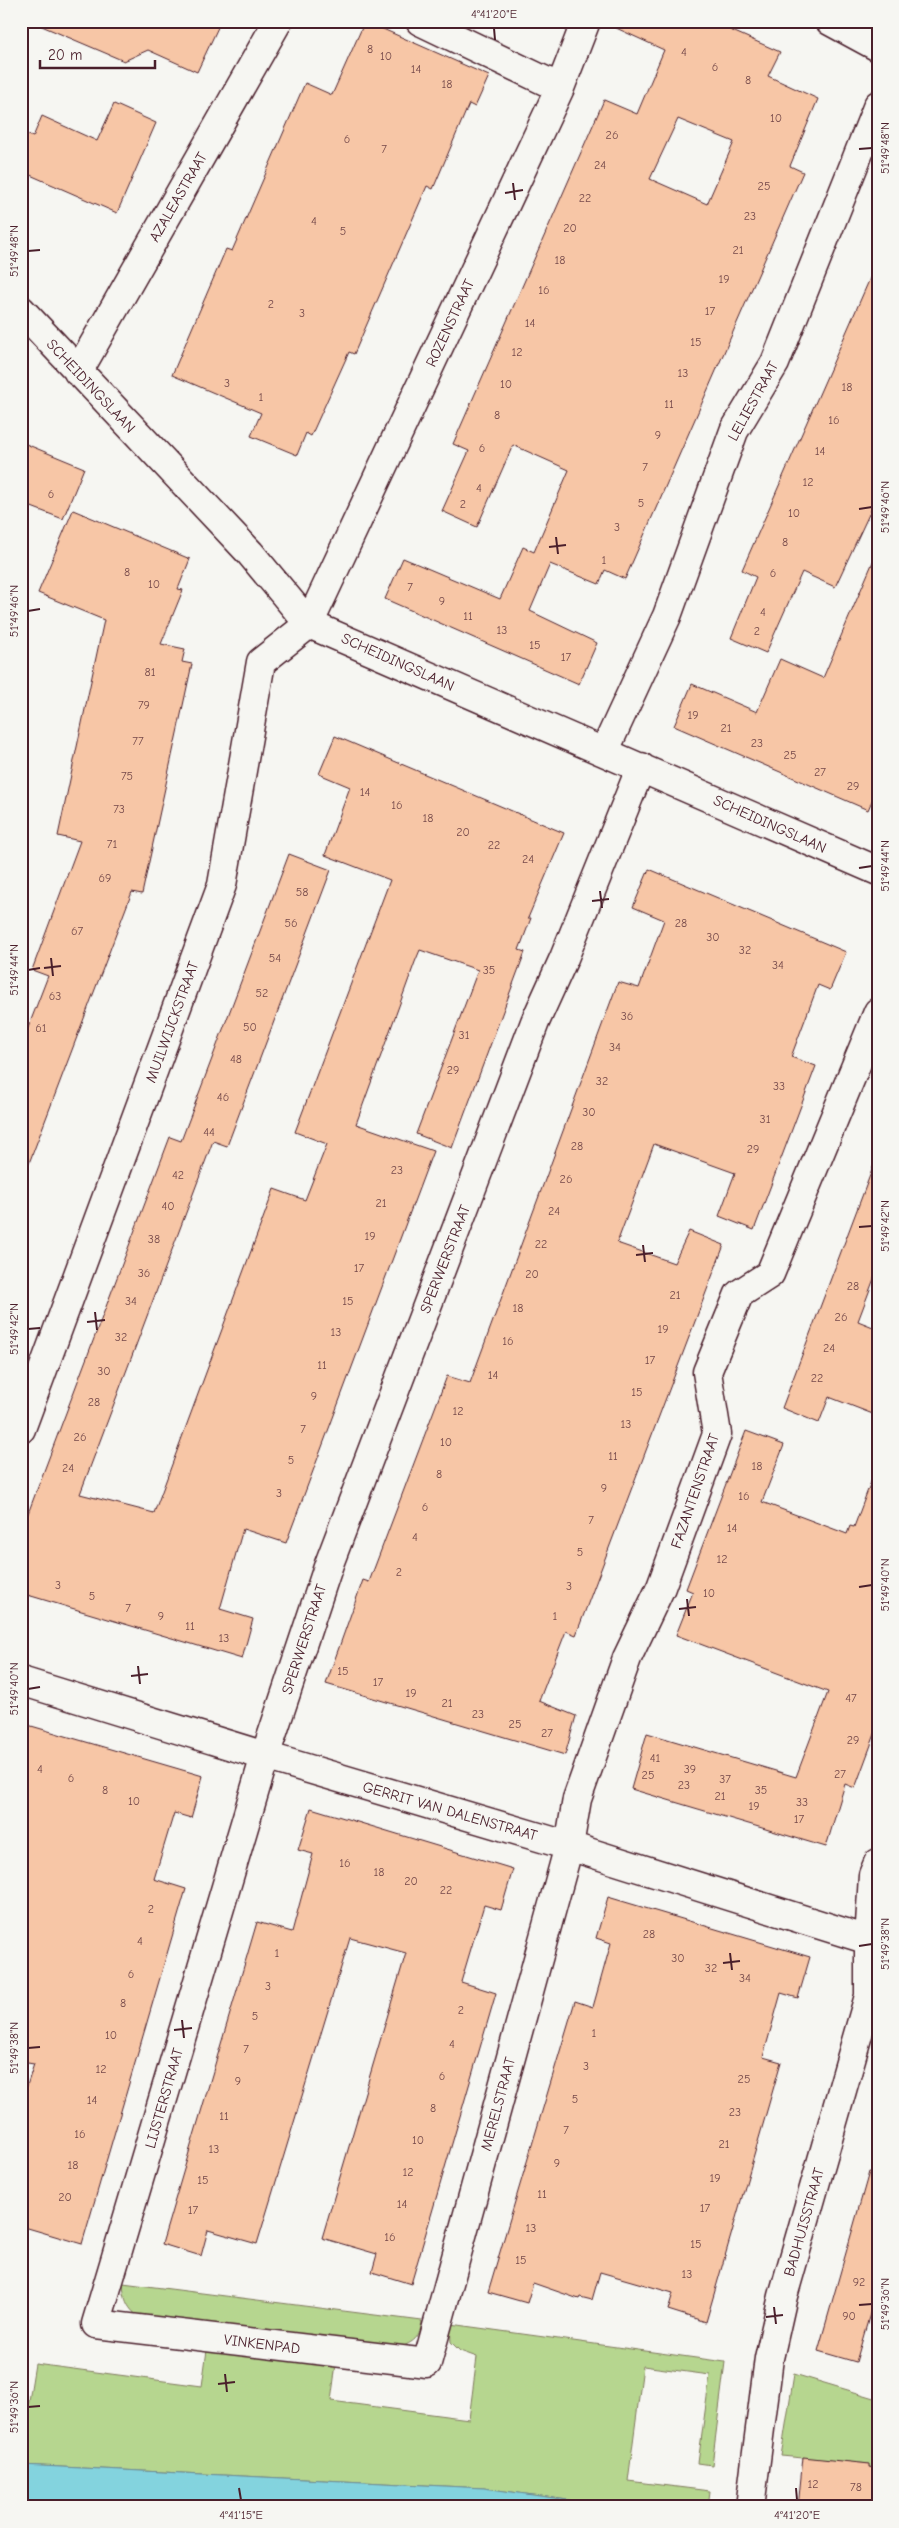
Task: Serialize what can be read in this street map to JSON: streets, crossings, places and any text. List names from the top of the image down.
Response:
{
  "streets": {
    "street": [
      "AZALEASTRAAT",
      "ROZENSTRAAT",
      "SCHEIDINGSLAAN",
      "LELIESTRAAT",
      "MUILWIJCKSTRAAT",
      "SPERWERSTRAAT",
      "FAZANTENSTRAAT",
      "GERRIT VAN DALENSTRAAT",
      "LIJSTERSTRAAT",
      "MERELSTRAAT",
      "BADHUISSTRAAT",
      "VINKENPAD"
    ]
  },
  "crossings": [
    ["AZALEASTRAAT", "SCHEIDINGSLAAN"],
    ["ROZENSTRAAT", "SCHEIDINGSLAAN"],
    ["ROZENSTRAAT", "MUILWIJCKSTRAAT"],
    ["SCHEIDINGSLAAN", "LELIESTRAAT"],
    ["SCHEIDINGSLAAN", "MUILWIJCKSTRAAT"],
    ["SCHEIDINGSLAAN", "SPERWERSTRAAT"],
    ["SPERWERSTRAAT", "GERRIT VAN DALENSTRAAT"],
    ["SPERWERSTRAAT", "LIJSTERSTRAAT"],
    ["FAZANTENSTRAAT", "GERRIT VAN DALENSTRAAT"],
    ["FAZANTENSTRAAT", "MERELSTRAAT"],
    ["GERRIT VAN DALENSTRAAT", "LIJSTERSTRAAT"],
    ["GERRIT VAN DALENSTRAAT", "MERELSTRAAT"],
    ["GERRIT VAN DALENSTRAAT", "BADHUISSTRAAT"],
    ["LIJSTERSTRAAT", "VINKENPAD"],
    ["MERELSTRAAT", "VINKENPAD"]
  ],
  "house_numbers": [
    "8",
    "4",
    "10",
    "6",
    "14",
    "8",
    "18",
    "10",
    "26",
    "6",
    "7",
    "24",
    "25",
    "22",
    "23",
    "4",
    "20",
    "5",
    "21",
    "18",
    "19",
    "16",
    "2",
    "17",
    "3",
    "14",
    "15",
    "12",
    "13",
    "3",
    "10",
    "18",
    "1",
    "11",
    "8",
    "16",
    "9",
    "6",
    "14",
    "7",
    "12",
    "4",
    "6",
    "5",
    "2",
    "10",
    "3",
    "8",
    "1",
    "8",
    "6",
    "10",
    "7",
    "9",
    "4",
    "11",
    "13",
    "2",
    "15",
    "17",
    "81",
    "79",
    "19",
    "21",
    "77",
    "23",
    "25",
    "27",
    "75",
    "29",
    "14",
    "16",
    "73",
    "18",
    "20",
    "71",
    "22",
    "24",
    "69",
    "58",
    "56",
    "28",
    "67",
    "30",
    "32",
    "54",
    "34",
    "35",
    "52",
    "63",
    "36",
    "50",
    "61",
    "31",
    "34",
    "48",
    "29",
    "32",
    "33",
    "46",
    "30",
    "31",
    "44",
    "28",
    "29",
    "23",
    "42",
    "26",
    "21",
    "40",
    "24",
    "19",
    "38",
    "22",
    "17",
    "36",
    "20",
    "28",
    "21",
    "34",
    "15",
    "18",
    "26",
    "19",
    "13",
    "32",
    "16",
    "24",
    "17",
    "11",
    "30",
    "14",
    "22",
    "15",
    "9",
    "28",
    "12",
    "13",
    "7",
    "26",
    "10",
    "11",
    "5",
    "18",
    "24",
    "8",
    "9",
    "3",
    "16",
    "6",
    "7",
    "14",
    "4",
    "5",
    "12",
    "2",
    "3",
    "3",
    "10",
    "5",
    "7",
    "9",
    "1",
    "11",
    "13",
    "15",
    "17",
    "19",
    "47",
    "21",
    "23",
    "25",
    "27",
    "29",
    "41",
    "4",
    "39",
    "27",
    "25",
    "6",
    "37",
    "23",
    "8",
    "35",
    "21",
    "10",
    "33",
    "19",
    "17",
    "16",
    "18",
    "20",
    "22",
    "2",
    "28",
    "4",
    "1",
    "30",
    "32",
    "6",
    "34",
    "3",
    "8",
    "2",
    "5",
    "1",
    "10",
    "4",
    "7",
    "3",
    "12",
    "6",
    "25",
    "9",
    "5",
    "14",
    "8",
    "23",
    "11",
    "7",
    "16",
    "10",
    "21",
    "13",
    "9",
    "18",
    "12",
    "19",
    "15",
    "11",
    "20",
    "14",
    "17",
    "17",
    "13",
    "16",
    "15",
    "15",
    "13",
    "92",
    "90",
    "12",
    "78"
  ],
  "scale_bar": "20 m",
  "coordinates": [
    "4°41'20\"E",
    "51°49'48\"N",
    "51°49'46\"N",
    "51°49'44\"N",
    "51°49'42\"N",
    "51°49'40\"N",
    "51°49'38\"N",
    "51°49'36\"N",
    "4°41'15\"E"
  ]
}
